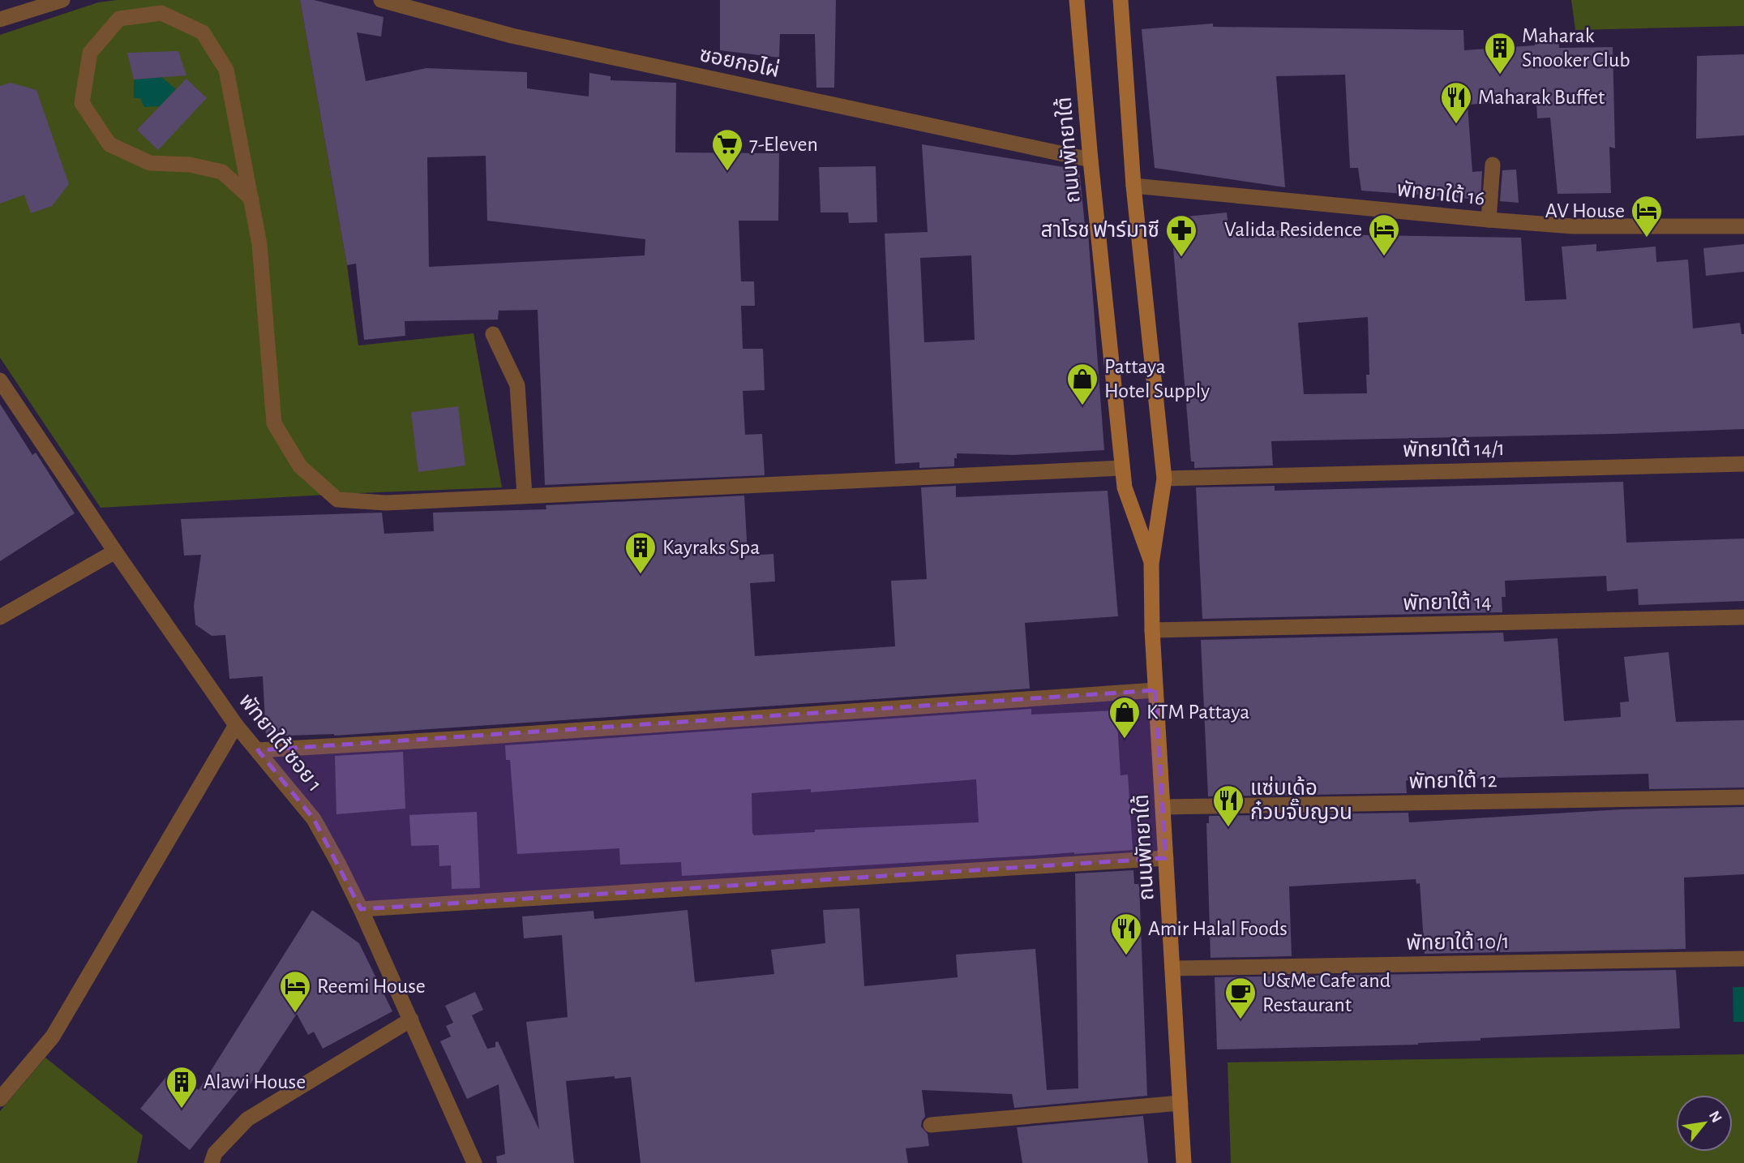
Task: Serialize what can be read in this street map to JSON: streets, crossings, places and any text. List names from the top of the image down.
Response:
{
  "streets": {
    "main road": ["ถนนพัทยาใต้"],
    "street": [
      "ซอยกอไผ่",
      "พัทยาใต้ 16",
      "พัทยาใต้ 14/1",
      "พัทยาใต้ 14",
      "พัทยาใต้ ซอย 1",
      "พัทยาใต้ 12",
      "พัทยาใต้ 10/1"
    ]
  },
  "crossings": [
    ["ซอยกอไผ่", "ถนนพัทยาใต้"],
    ["ถนนพัทยาใต้", "พัทยาใต้ 16"],
    ["ถนนพัทยาใต้", "พัทยาใต้ 14/1"],
    ["ถนนพัทยาใต้", "พัทยาใต้ 14"],
    ["ถนนพัทยาใต้", "พัทยาใต้ 12"],
    ["ถนนพัทยาใต้", "พัทยาใต้ 10/1"]
  ],
  "places": {
    "building": ["Maharak Snooker Club", "Kayraks Spa", "Alawi House"],
    "restaurant": ["Maharak Buffet", "แซ่บเด้อ ก๋วบจั๊บญวน", "Amir Halal Foods"],
    "supermarket": ["7-Eleven"],
    "hotel": ["AV House", "Valida Residence", "Reemi House"],
    "pharmacy": ["สาโรช ฟาร์มาซี"],
    "shop": ["Pattaya Hotel Supply", "KTM Pattaya"],
    "cafe": ["U&Me Cafe and Restaurant"]
  },
  "north": "top right"
}
